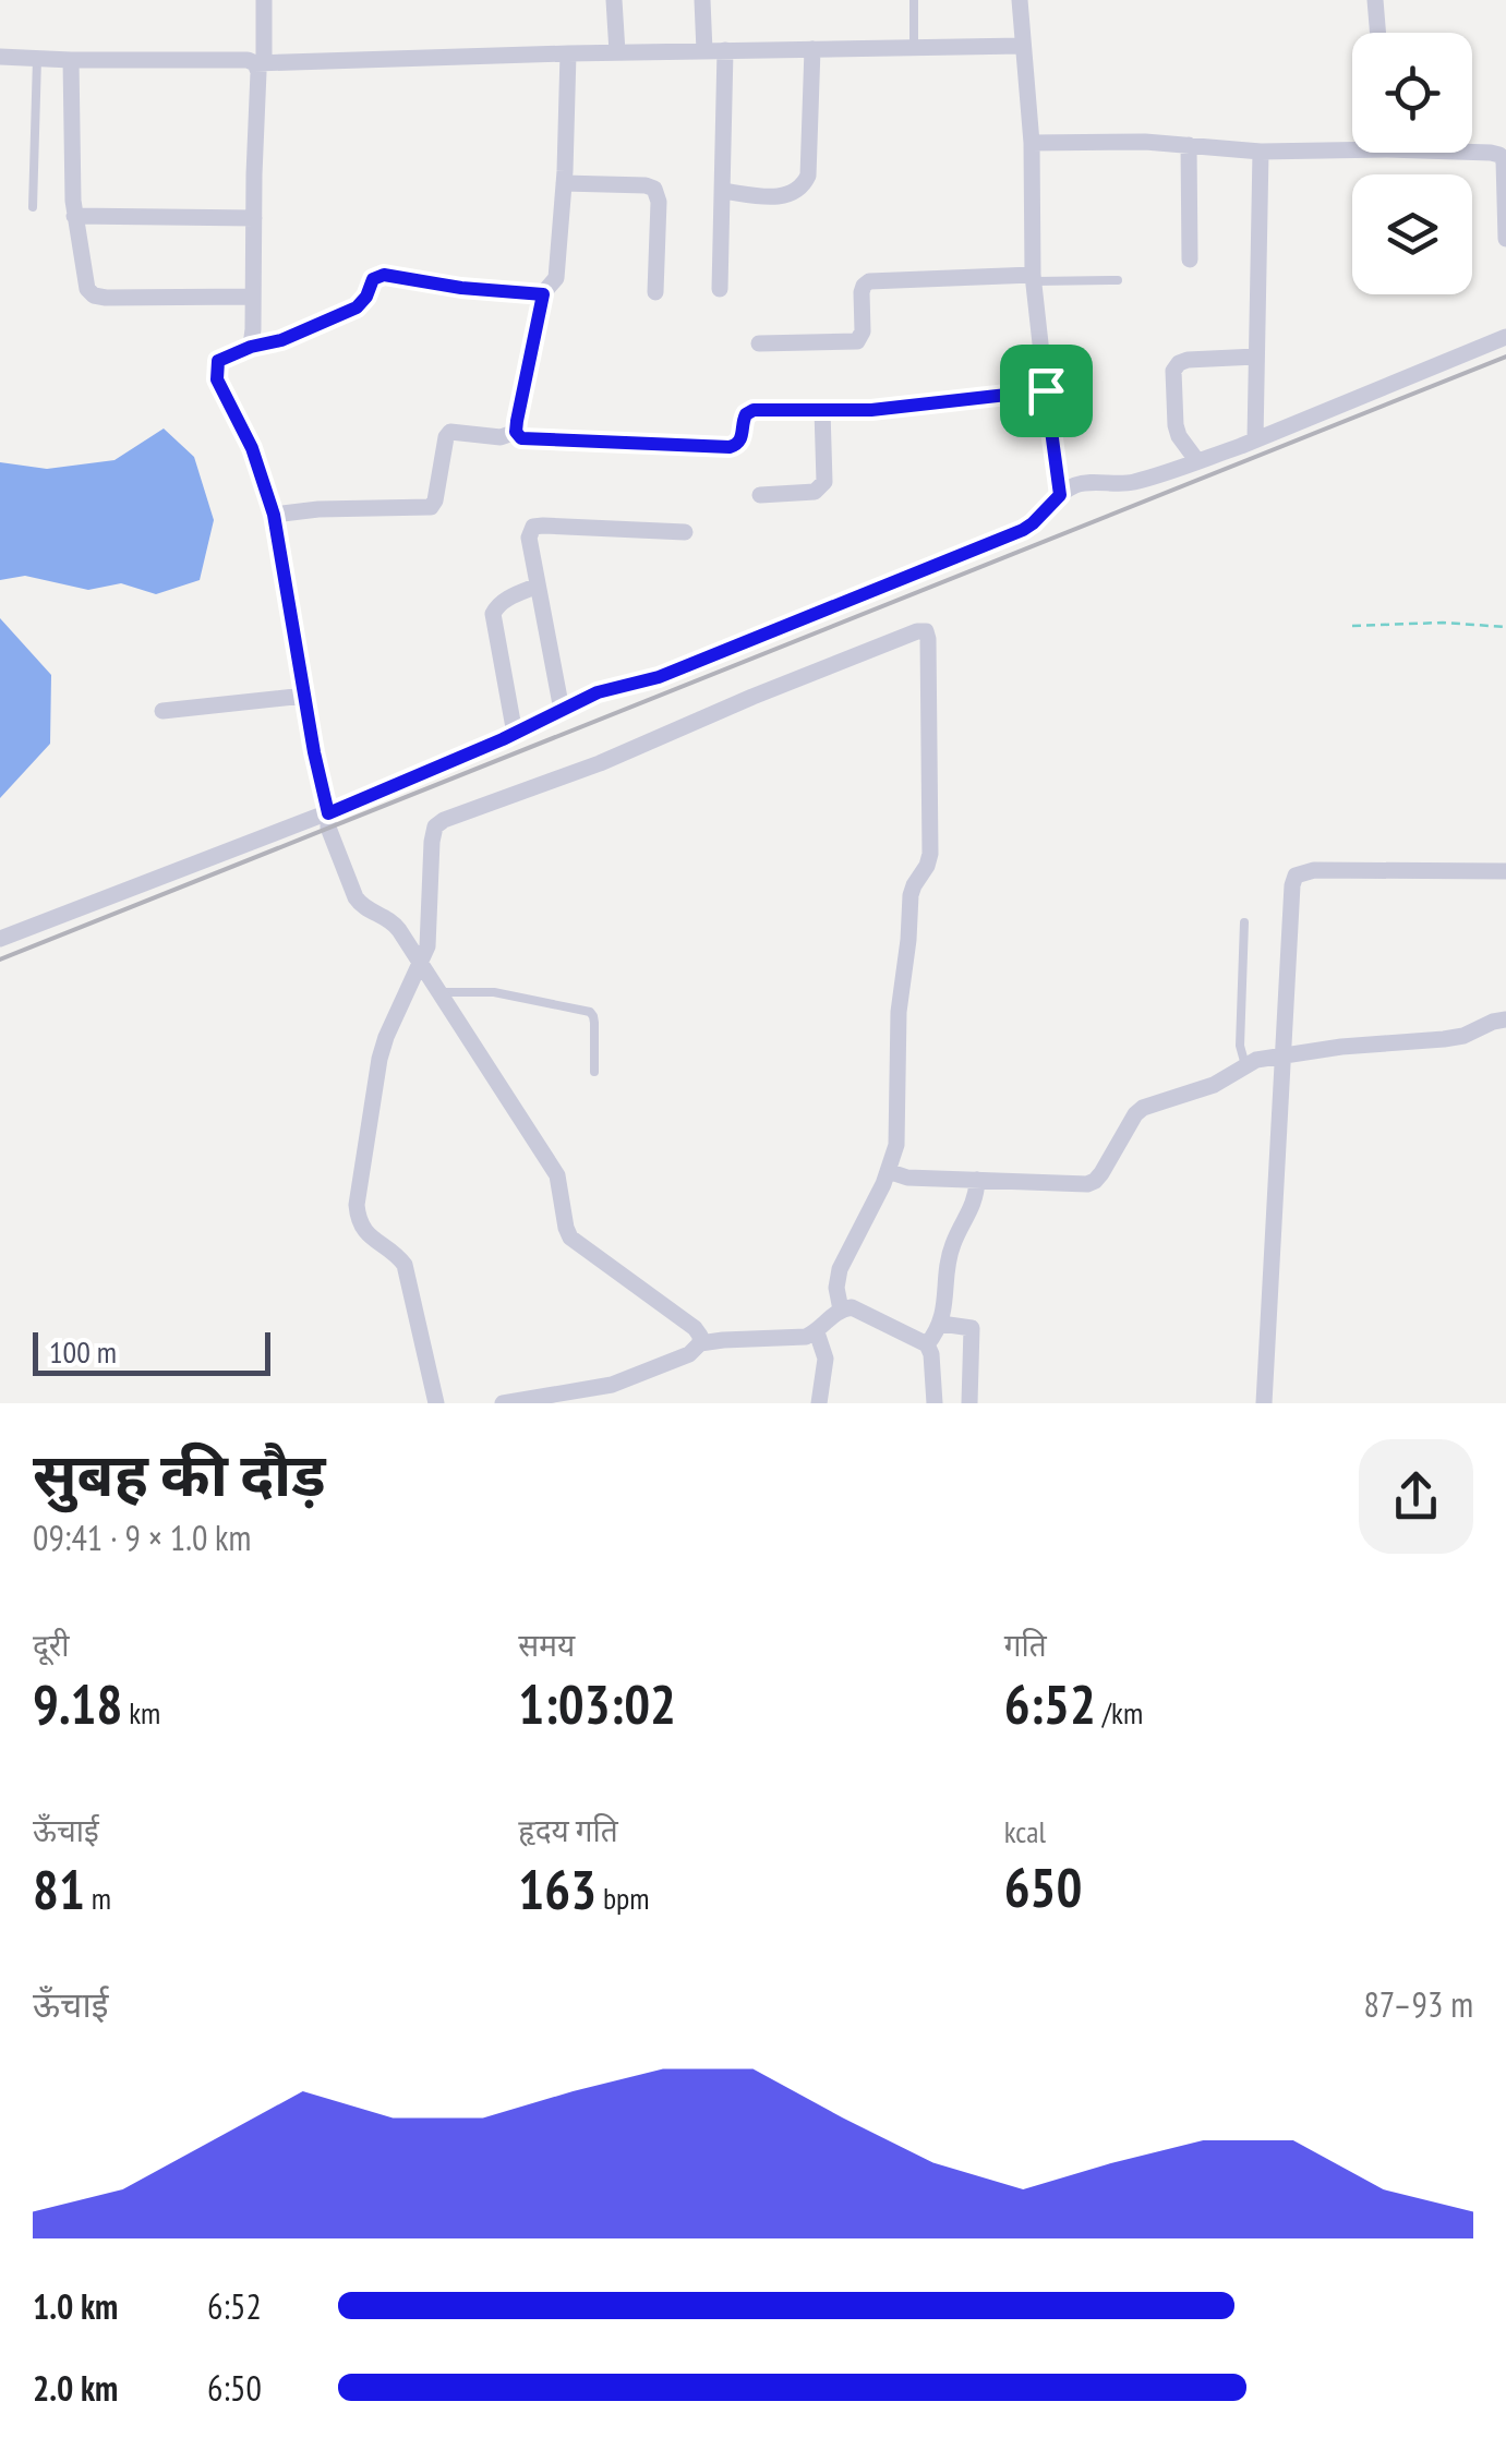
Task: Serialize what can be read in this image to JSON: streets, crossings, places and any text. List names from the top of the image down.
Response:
{
  "scale_bar": "100 m",
  "page": {
    "scale": "100 m",
    "heading": ["सुबह की दौड़", "09:41 · 9 × 1.0 km"],
    "stats": [
      ["दूरी", "9.18 km"],
      ["समय", "1:03:02"],
      ["गति", "6:52 /km"],
      ["ऊँचाई", "81 m"],
      ["हृदय गति", "163 bpm"],
      ["kcal", "650"]
    ],
    "chart": ["ऊँचाई", "87–93 m"],
    "list": [
      {
        "name": "1.0 km",
        "note": "6:52"
      },
      {
        "name": "2.0 km",
        "note": "6:50"
      }
    ]
  }
}
